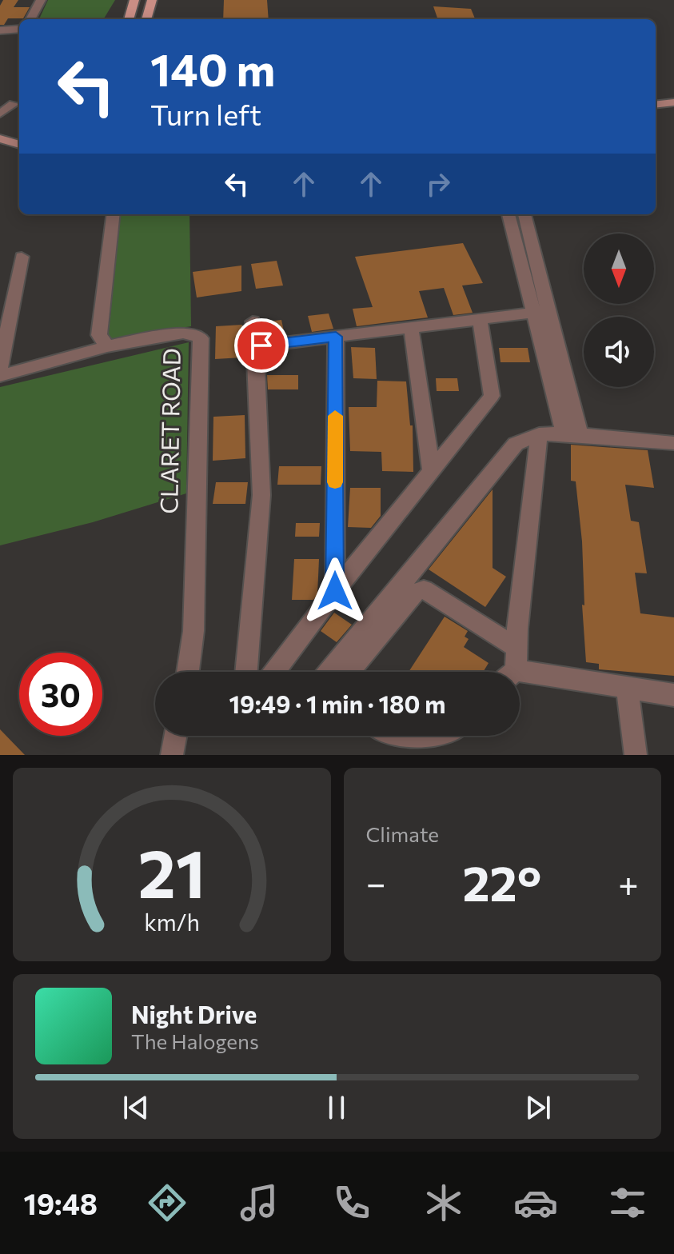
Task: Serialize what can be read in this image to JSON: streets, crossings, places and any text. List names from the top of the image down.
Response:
{
  "streets": {
    "street": ["CLARET ROAD"]
  },
  "north": "bottom",
  "page": {
    "turn": ["140 m", "Turn left"],
    "limit": "30",
    "trip": "19:49 · 1 min · 180 m",
    "tile": "Climate",
    "heat": ["−", "22°", "+"],
    "song": ["Night Drive", "The Halogens"],
    "tabs": "19:48",
    "gauge": ["21", "km/h"]
  }
}
